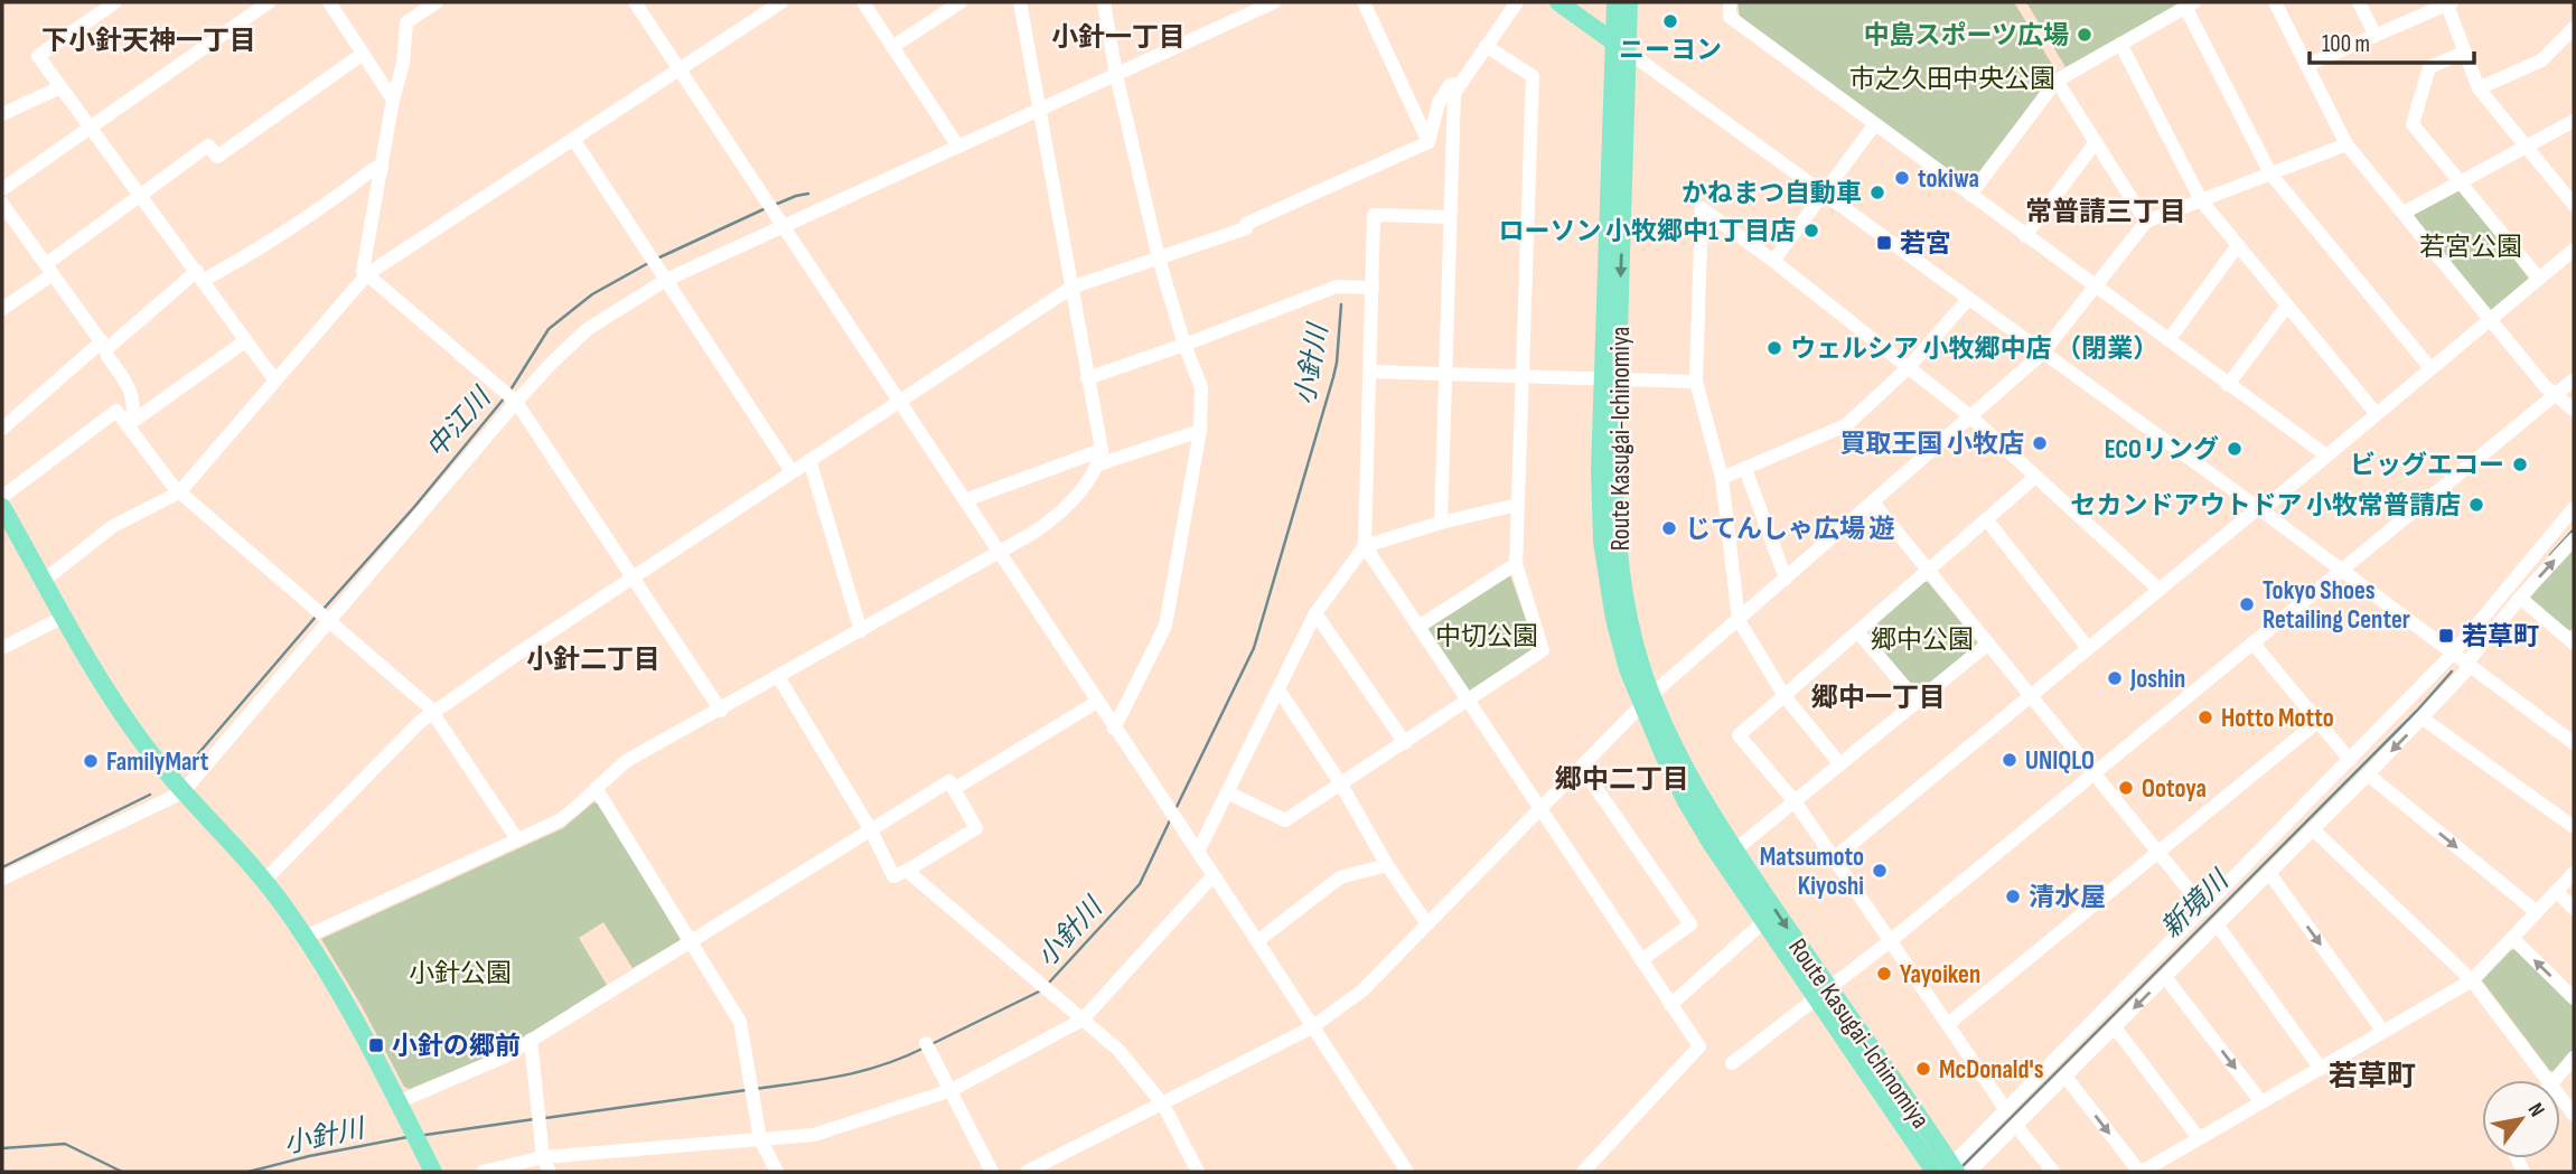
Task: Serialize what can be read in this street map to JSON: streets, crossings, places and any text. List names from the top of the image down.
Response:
{
  "streets": {
    "main road": ["Route Kasugai-Ichinomiya"]
  },
  "districts": [
    "小針一丁目",
    "下小針天神一丁目",
    "常普請三丁目",
    "小針二丁目",
    "郷中一丁目",
    "郷中二丁目",
    "若草町"
  ],
  "water": ["小針川", "中江川", "新境川"],
  "parks": [
    "市之久田中央公園",
    "若宮公園",
    "中切公園",
    "郷中公園",
    "小針公園"
  ],
  "places": {
    "other": [
      "ニーヨン",
      "中島スポーツ広場",
      "tokiwa",
      "かねまつ自動車",
      "ローソン 小牧郷中1丁目店",
      "ウェルシア 小牧郷中店 （閉業）",
      "買取王国 小牧店",
      "ECOリング",
      "ビッグエコー",
      "セカンドアウトドア 小牧常普請店",
      "じてんしゃ広場 遊",
      "Tokyo Shoes Retailing Center",
      "Joshin",
      "Hotto Motto",
      "UNIQLO",
      "FamilyMart",
      "Ootoya",
      "Matsumoto Kiyoshi",
      "清水屋",
      "Yayoiken",
      "McDonald's"
    ],
    "transit": ["若宮", "若草町", "小針の郷前"]
  },
  "scale_bar": "100 m",
  "north": "top right"
}
